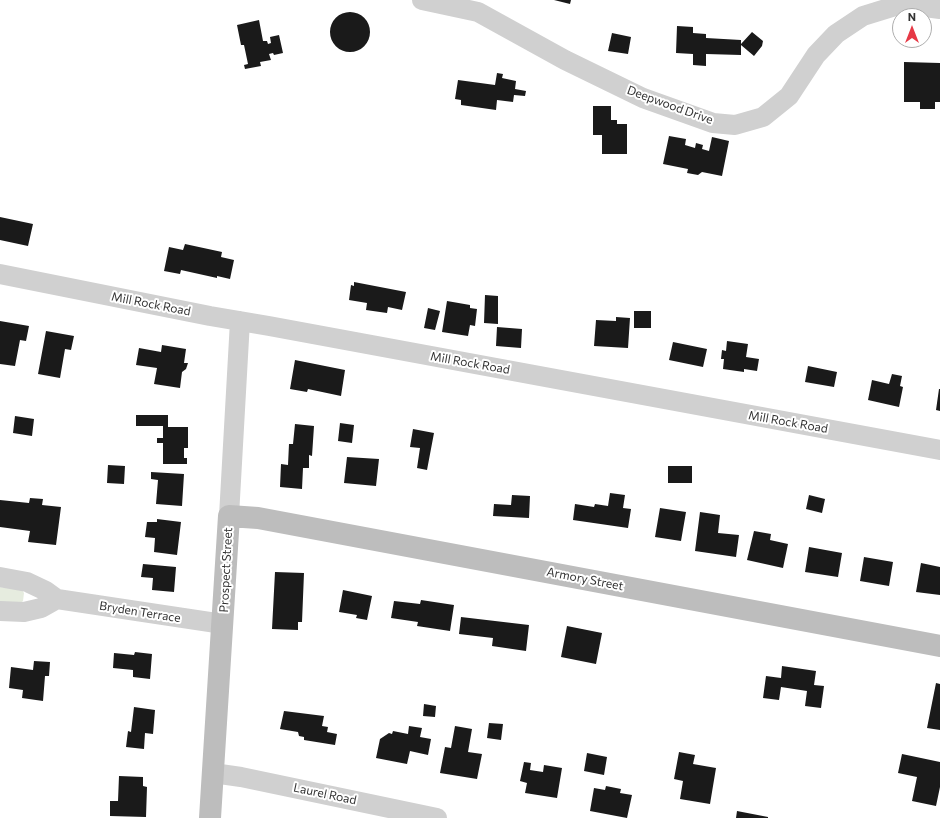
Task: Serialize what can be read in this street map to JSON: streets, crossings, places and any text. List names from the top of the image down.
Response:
{
  "streets": {
    "main road": ["Prospect Street", "Armory Street"],
    "street": [
      "Deepwood Drive",
      "Mill Rock Road",
      "Bryden Terrace",
      "Laurel Road"
    ]
  },
  "crossings": [
    ["Mill Rock Road", "Prospect Street"],
    ["Prospect Street", "Armory Street"],
    ["Prospect Street", "Bryden Terrace"],
    ["Prospect Street", "Laurel Road"]
  ],
  "north": "top"
}
